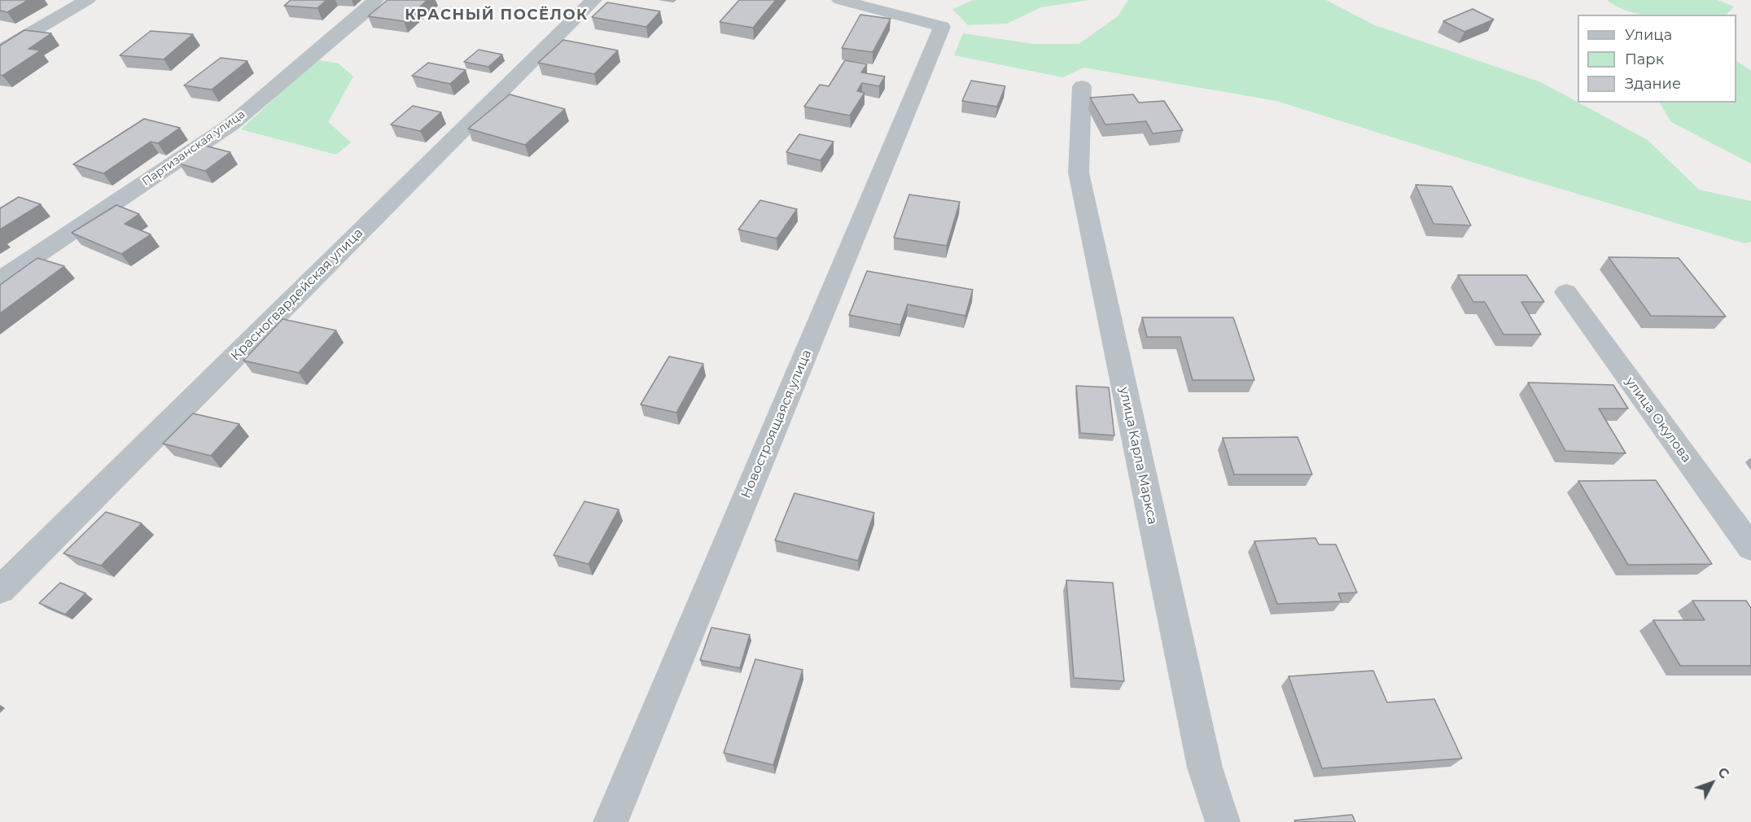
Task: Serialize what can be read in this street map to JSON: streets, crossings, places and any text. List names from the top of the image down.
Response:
{
  "streets": {
    "street": [
      "Партизанская улица",
      "Красногвардейская улица",
      "улица Окулова",
      "Новостроящаяся улица",
      "улица Карла Маркса"
    ]
  },
  "districts": ["КРАСНЫЙ ПОСЁЛОК"],
  "legend": ["Улица", "Парк", "Здание"],
  "north": "top right"
}
